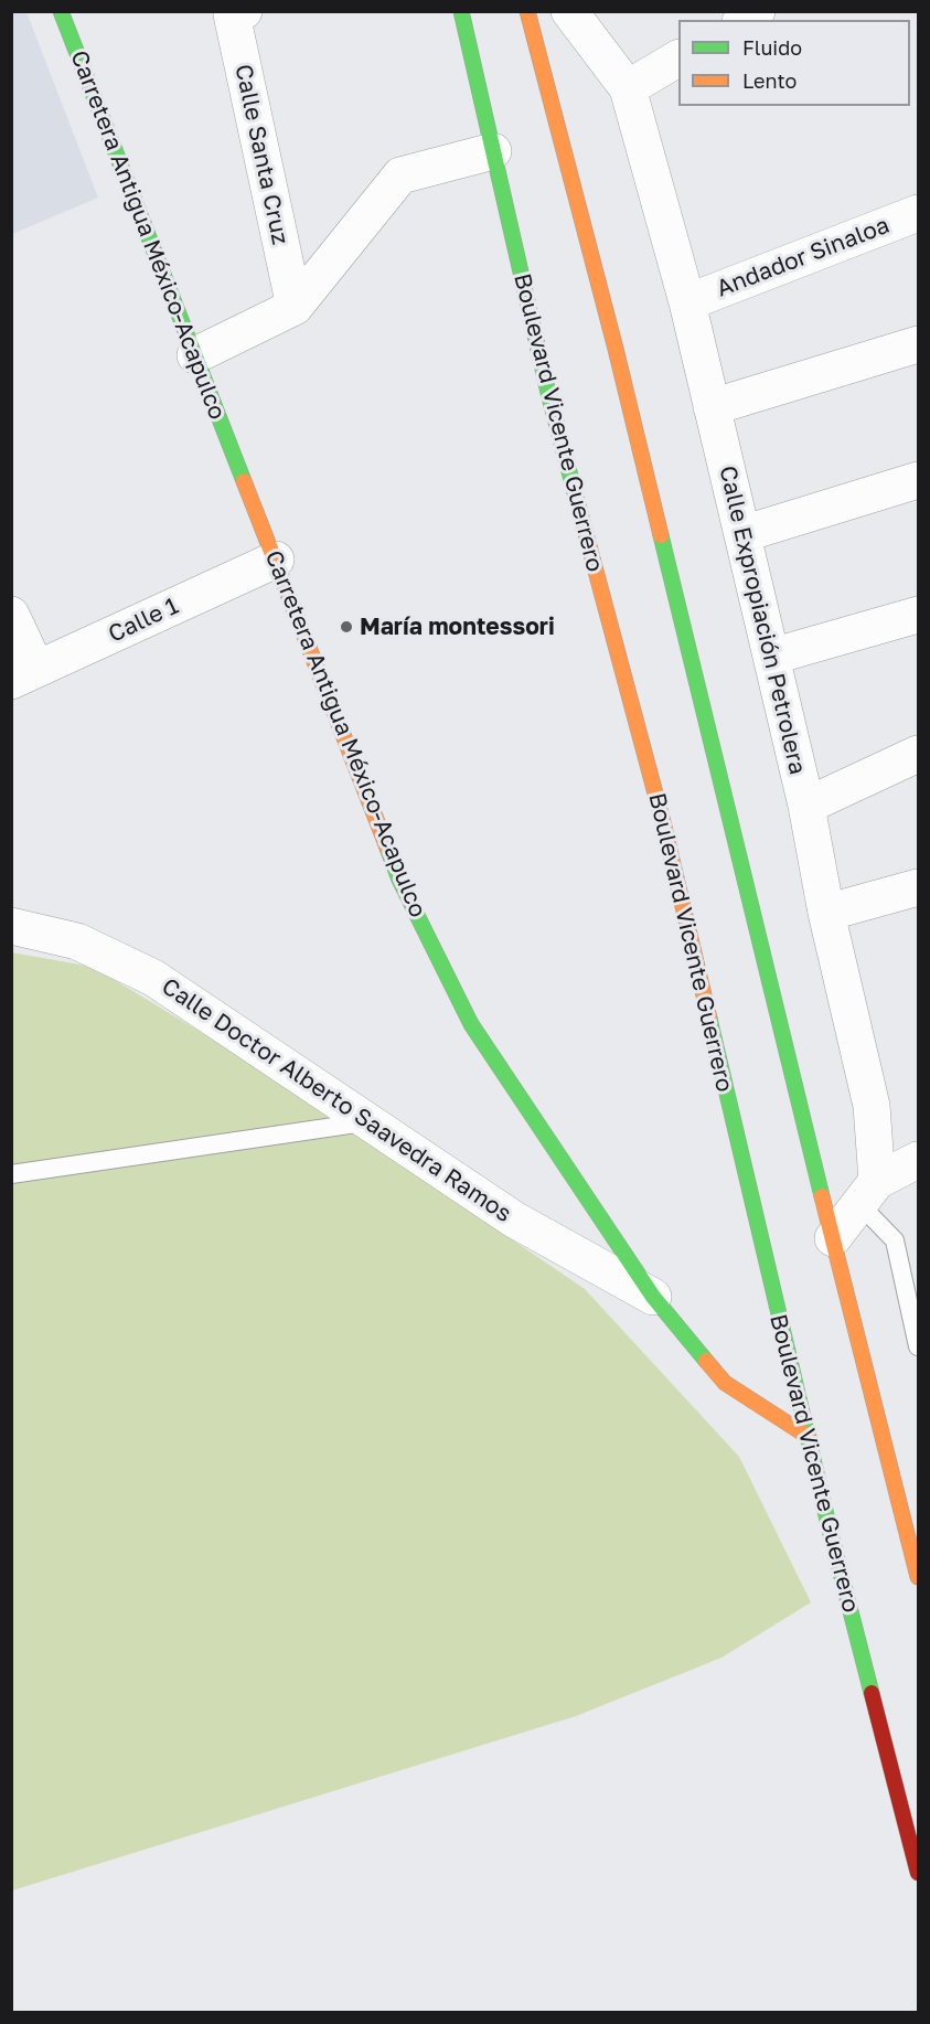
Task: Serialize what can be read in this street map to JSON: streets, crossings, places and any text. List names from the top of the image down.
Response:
{
  "streets": {
    "main road": ["Carretera Antigua México-Acapulco", "Boulevard Vicente Guerrero"],
    "street": [
      "Calle Santa Cruz",
      "Andador Sinaloa",
      "Calle 1",
      "Calle Expropiación Petrolera",
      "Calle Doctor Alberto Saavedra Ramos"
    ]
  },
  "crossings": [
    ["Carretera Antigua México-Acapulco", "Boulevard Vicente Guerrero"],
    ["Carretera Antigua México-Acapulco", "Calle 1"],
    ["Carretera Antigua México-Acapulco", "Calle Doctor Alberto Saavedra Ramos"],
    ["Andador Sinaloa", "Calle Expropiación Petrolera"]
  ],
  "places": ["María montessori"],
  "legend": ["Fluido", "Lento"]
}
